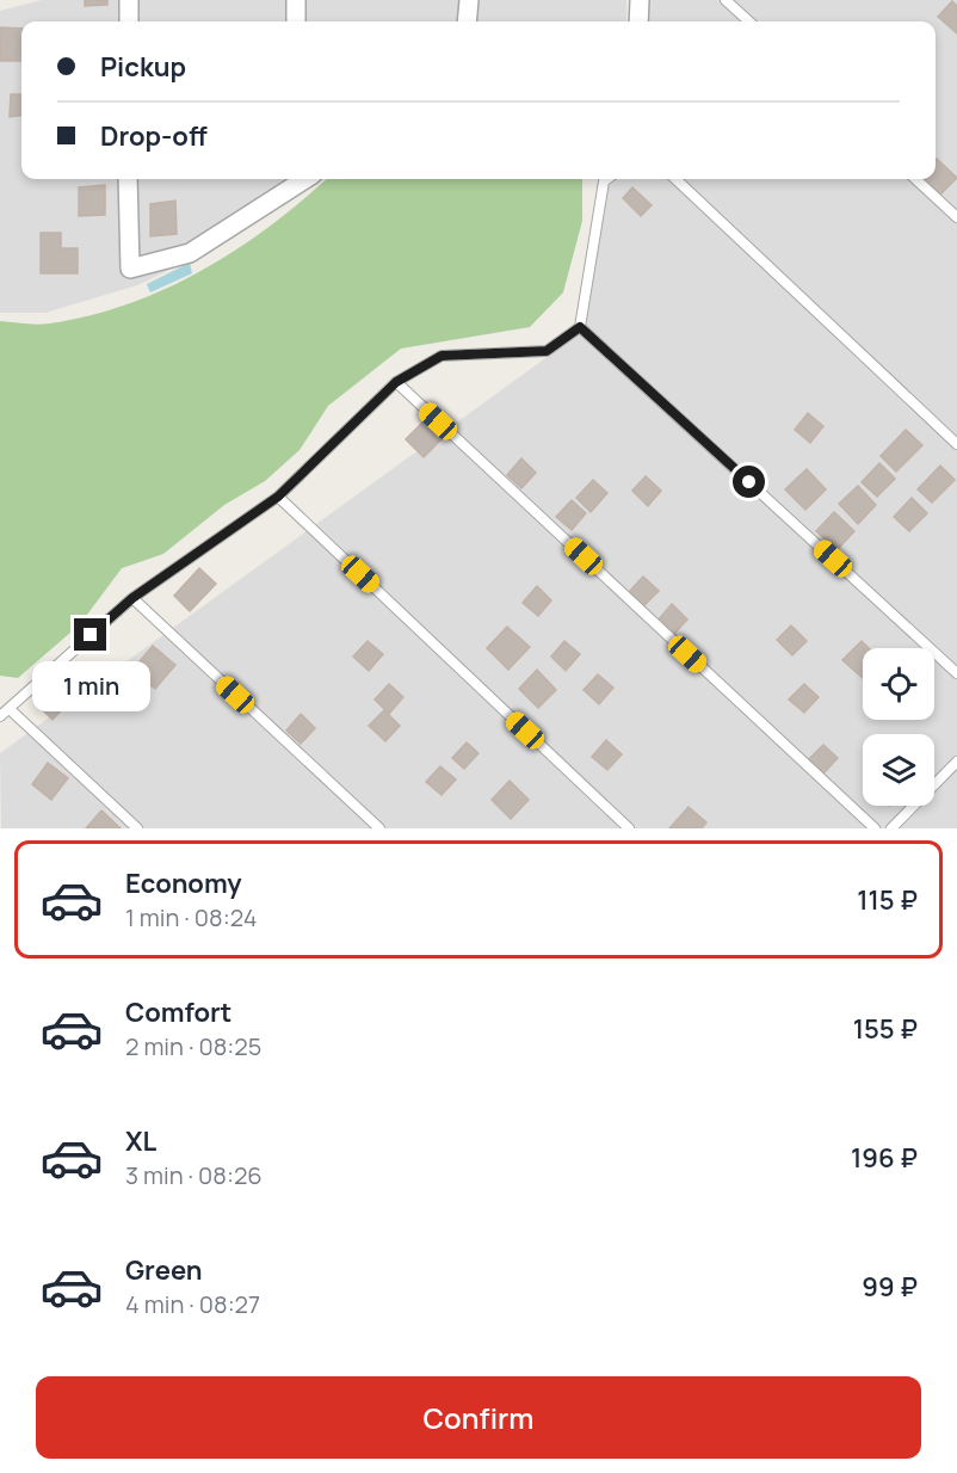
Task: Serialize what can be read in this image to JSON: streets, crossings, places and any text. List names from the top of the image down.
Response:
{
  "page": {
    "banner": ["Pickup", "Drop-off"],
    "bubble": "1 min",
    "list": [
      {
        "name": "Economy",
        "note": "1 min · 08:24",
        "value": "115 ₽"
      },
      {
        "name": "Comfort",
        "note": "2 min · 08:25",
        "value": "155 ₽"
      },
      {
        "name": "XL",
        "note": "3 min · 08:26",
        "value": "196 ₽"
      },
      {
        "name": "Green",
        "note": "4 min · 08:27",
        "value": "99 ₽"
      }
    ],
    "buttons": "Confirm"
  }
}
